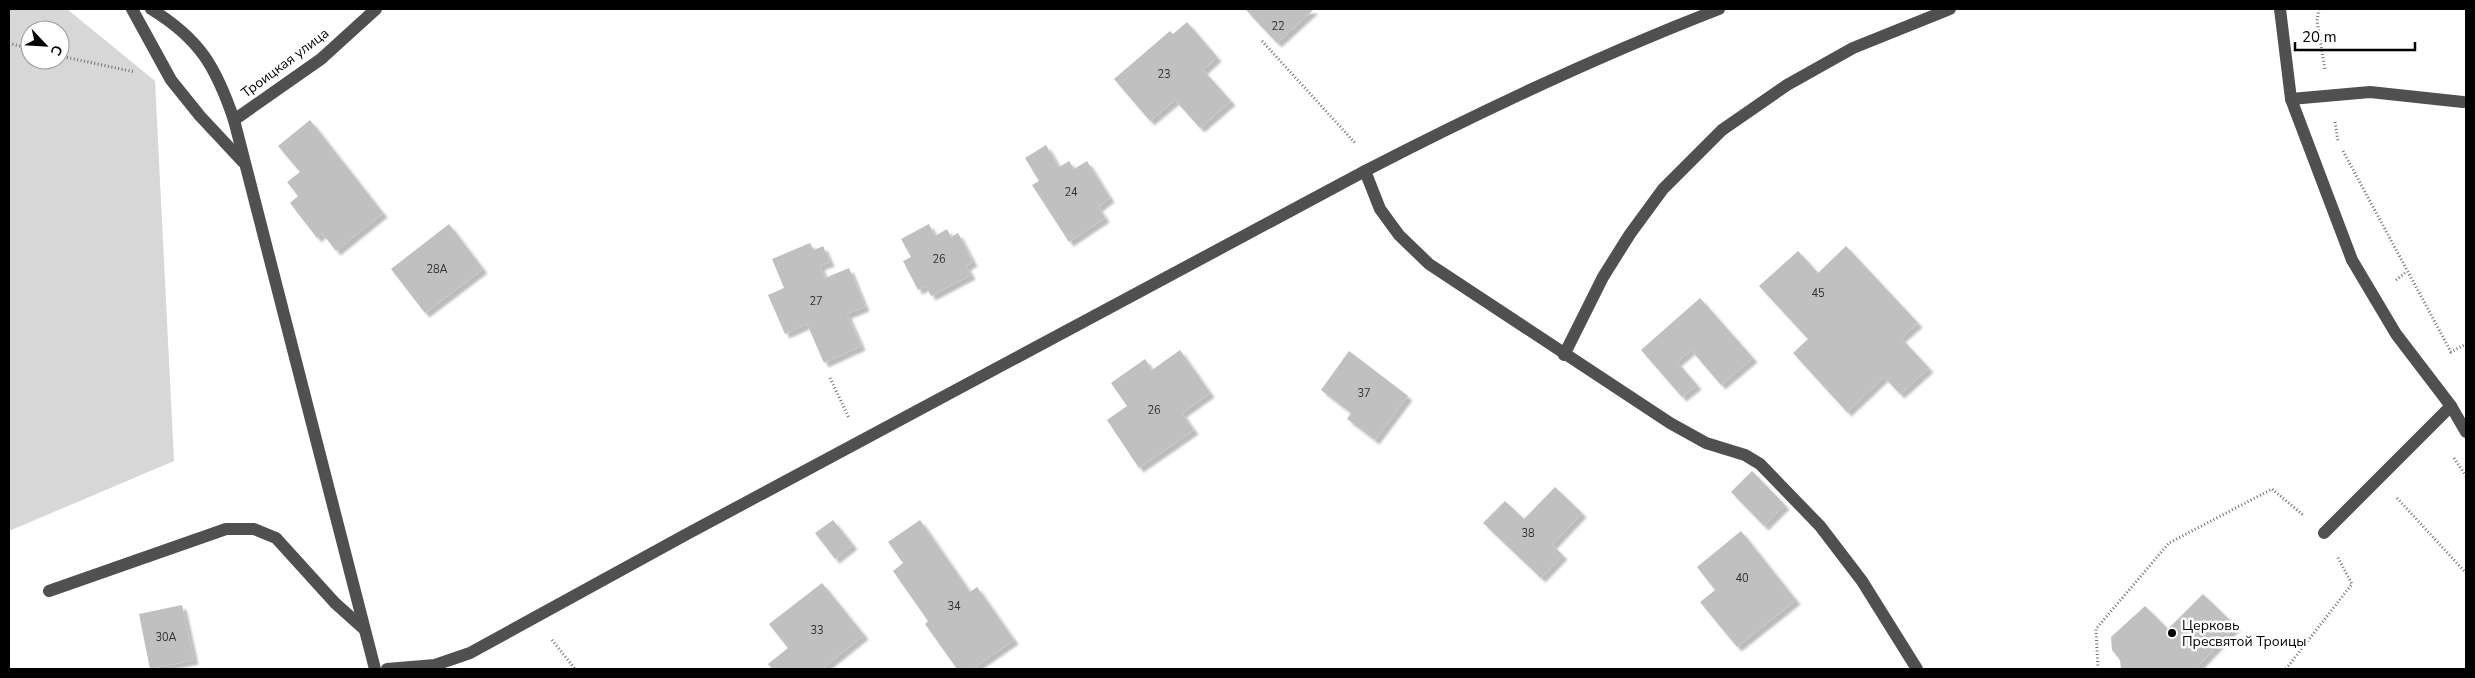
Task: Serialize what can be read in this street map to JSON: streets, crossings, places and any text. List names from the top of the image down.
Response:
{
  "streets": {
    "street": ["Троицкая улица"]
  },
  "places": ["Церковь Пресвятой Троицы"],
  "house_numbers": [
    "22",
    "23",
    "24",
    "26",
    "28А",
    "45",
    "27",
    "37",
    "26",
    "38",
    "40",
    "34",
    "33",
    "30А"
  ],
  "scale_bar": "20 m",
  "north": "bottom right"
}
